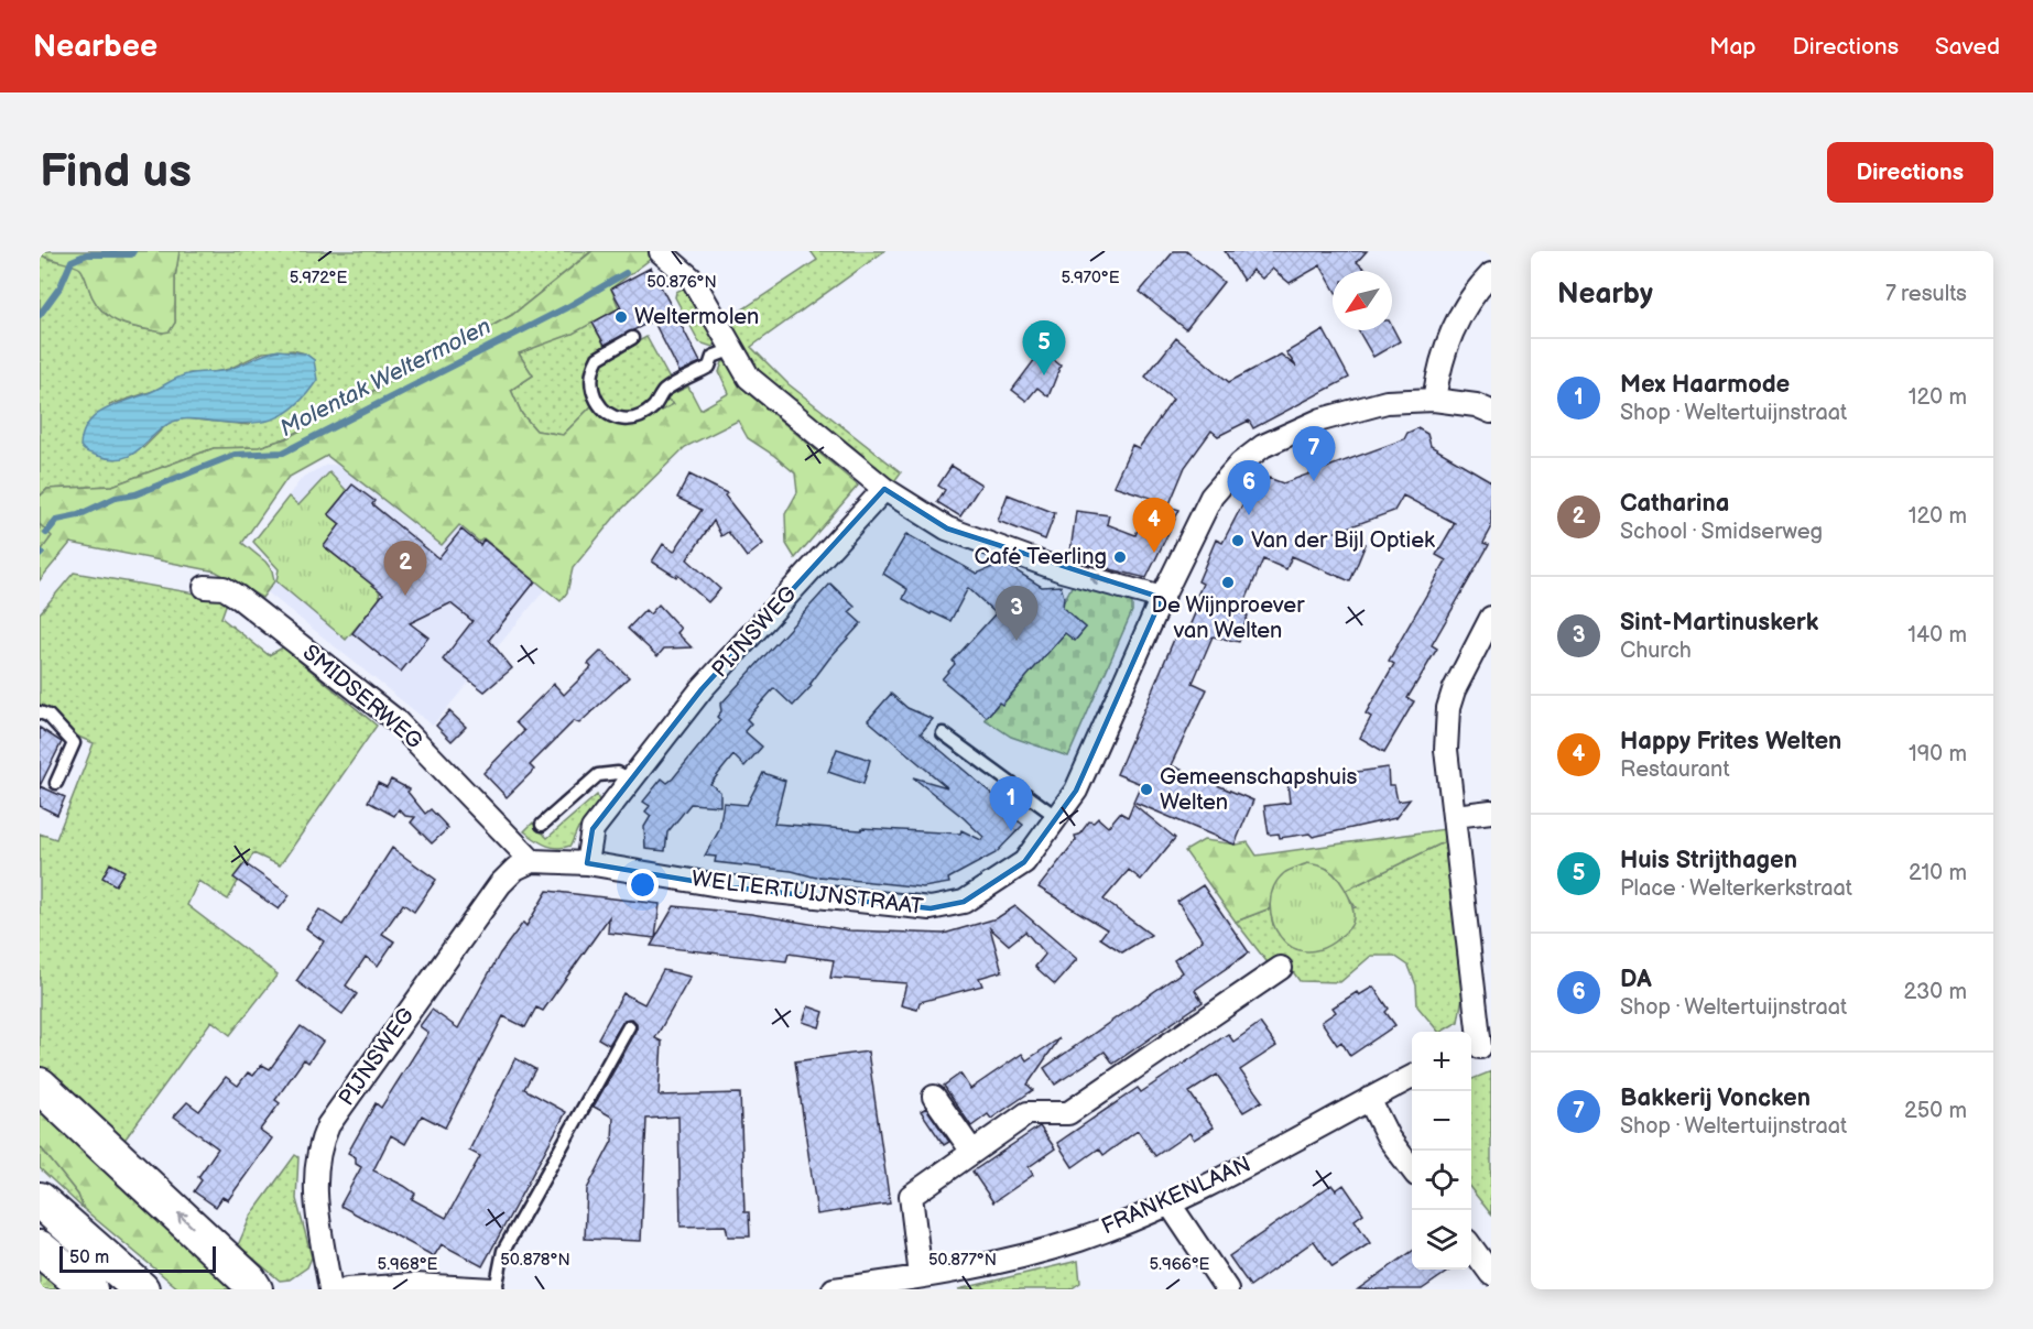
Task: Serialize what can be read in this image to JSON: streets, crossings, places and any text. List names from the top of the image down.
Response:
{
  "streets": {
    "street": [
      "PIJNSWEG",
      "SMIDSERWEG",
      "WELTERTUIJNSTRAAT",
      "FRANKENLAAN"
    ]
  },
  "crossings": [
    ["PIJNSWEG", "SMIDSERWEG"],
    ["PIJNSWEG", "WELTERTUIJNSTRAAT"],
    ["SMIDSERWEG", "WELTERTUIJNSTRAAT"]
  ],
  "water": ["Molentak Weltermolen"],
  "places": [
    "Weltermolen",
    "Van der Bijl Optiek",
    "Café Teerling",
    "De Wijnproever van Welten",
    "Gemeenschapshuis Welten"
  ],
  "scale_bar": "50 m",
  "north": "bottom left",
  "page": {
    "header": "Nearbee",
    "nav": ["Map", "Directions", "Saved"],
    "buttons": "Directions",
    "title": "Find us",
    "heading": ["Nearby", "7 results"],
    "pins": [
      "5",
      "7",
      "6",
      "4",
      "2",
      "3",
      "1"
    ],
    "list": [
      {
        "mark": "1",
        "name": "Mex Haarmode",
        "note": "Shop · Weltertuijnstraat",
        "value": "120 m"
      },
      {
        "mark": "2",
        "name": "Catharina",
        "note": "School · Smidserweg",
        "value": "120 m"
      },
      {
        "mark": "3",
        "name": "Sint-Martinuskerk",
        "note": "Church",
        "value": "140 m"
      },
      {
        "mark": "4",
        "name": "Happy Frites Welten",
        "note": "Restaurant",
        "value": "190 m"
      },
      {
        "mark": "5",
        "name": "Huis Strijthagen",
        "note": "Place · Welterkerkstraat",
        "value": "210 m"
      },
      {
        "mark": "6",
        "name": "DA",
        "note": "Shop · Weltertuijnstraat",
        "value": "230 m"
      },
      {
        "mark": "7",
        "name": "Bakkerij Voncken",
        "note": "Shop · Weltertuijnstraat",
        "value": "250 m"
      }
    ],
    "map_buttons": ["+", "−"],
    "scale": "50 m"
  },
  "coordinates": [
    "5.972°E",
    "5.970°E",
    "50.876°N",
    "50.878°N",
    "50.877°N",
    "5.968°E",
    "5.966°E"
  ]
}
